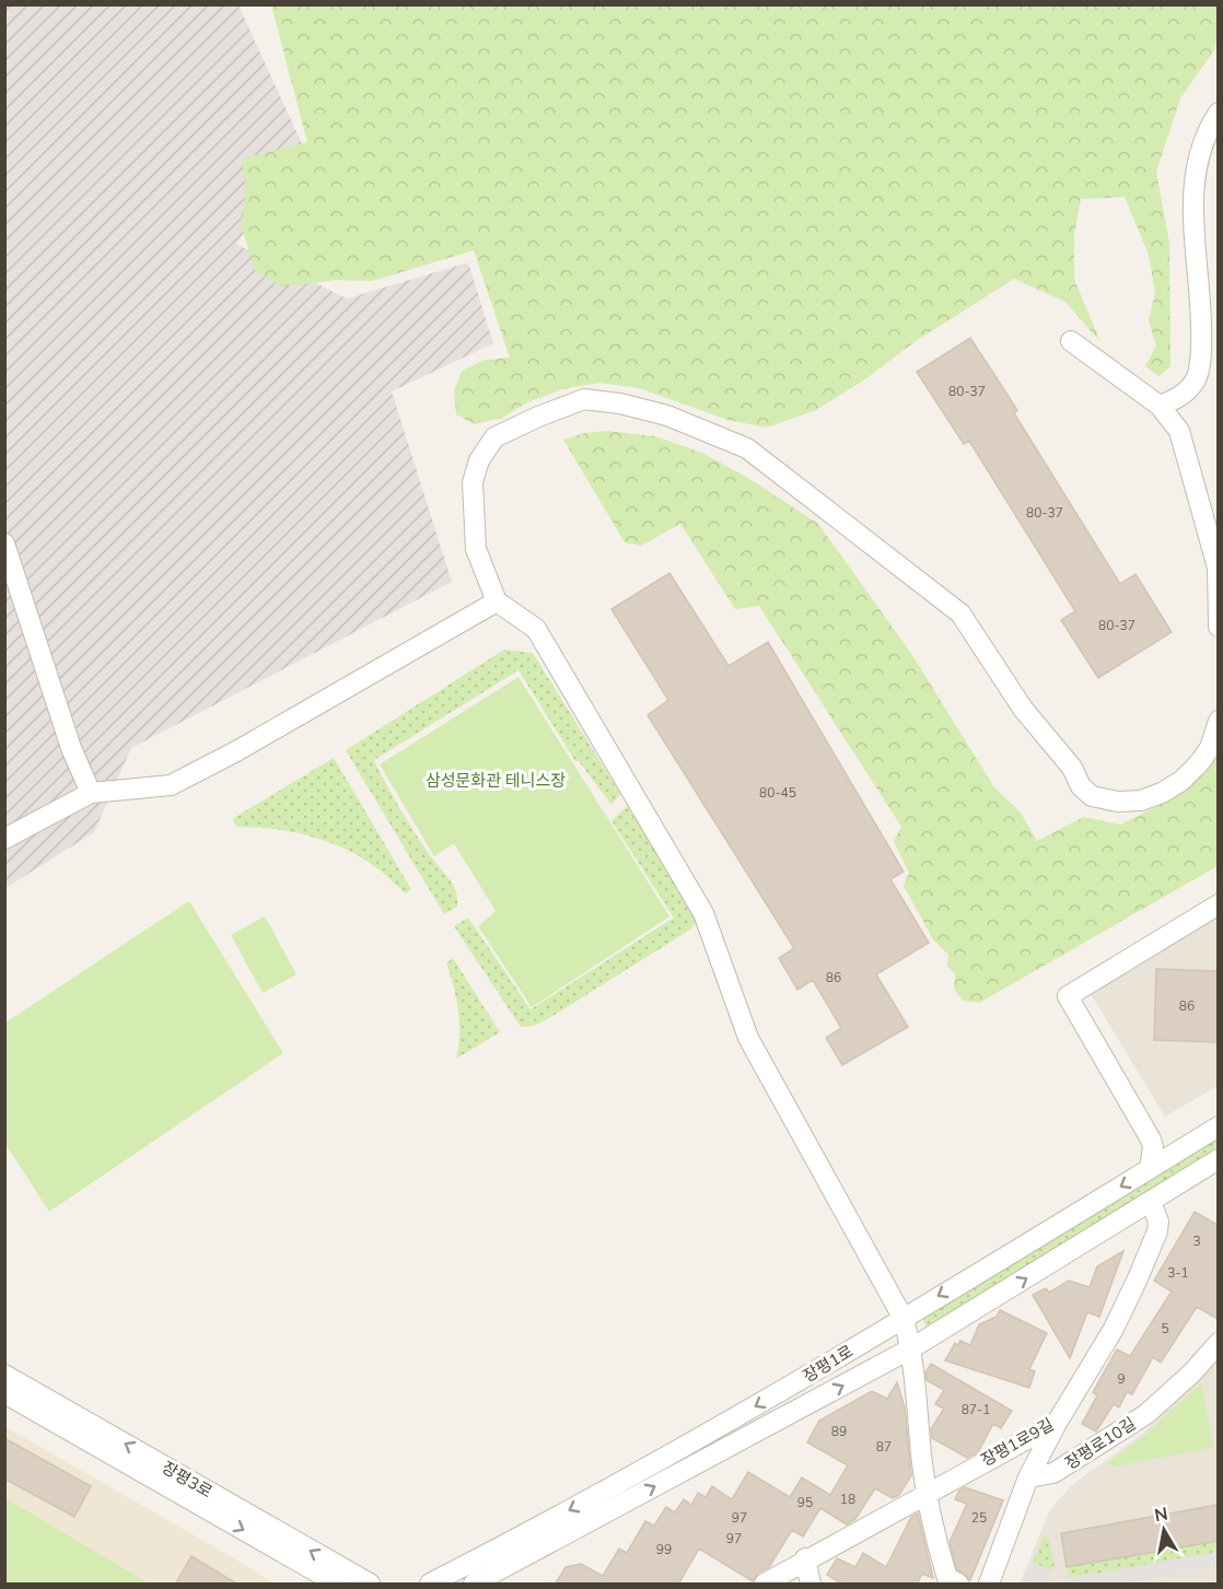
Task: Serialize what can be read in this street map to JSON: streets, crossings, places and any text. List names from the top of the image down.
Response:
{
  "streets": {
    "street": [
      "장평1로",
      "장평1로9길",
      "장평로10길",
      "장평3로"
    ]
  },
  "crossings": [
    ["장평1로", "장평1로9길"]
  ],
  "parks": ["삼성문화관 테니스장"],
  "house_numbers": [
    "80-37",
    "80-37",
    "80-37",
    "80-45",
    "86",
    "86",
    "3",
    "3-1",
    "5",
    "9",
    "87-1",
    "89",
    "87",
    "18",
    "95",
    "97",
    "25",
    "97",
    "99"
  ],
  "north": "top"
}
